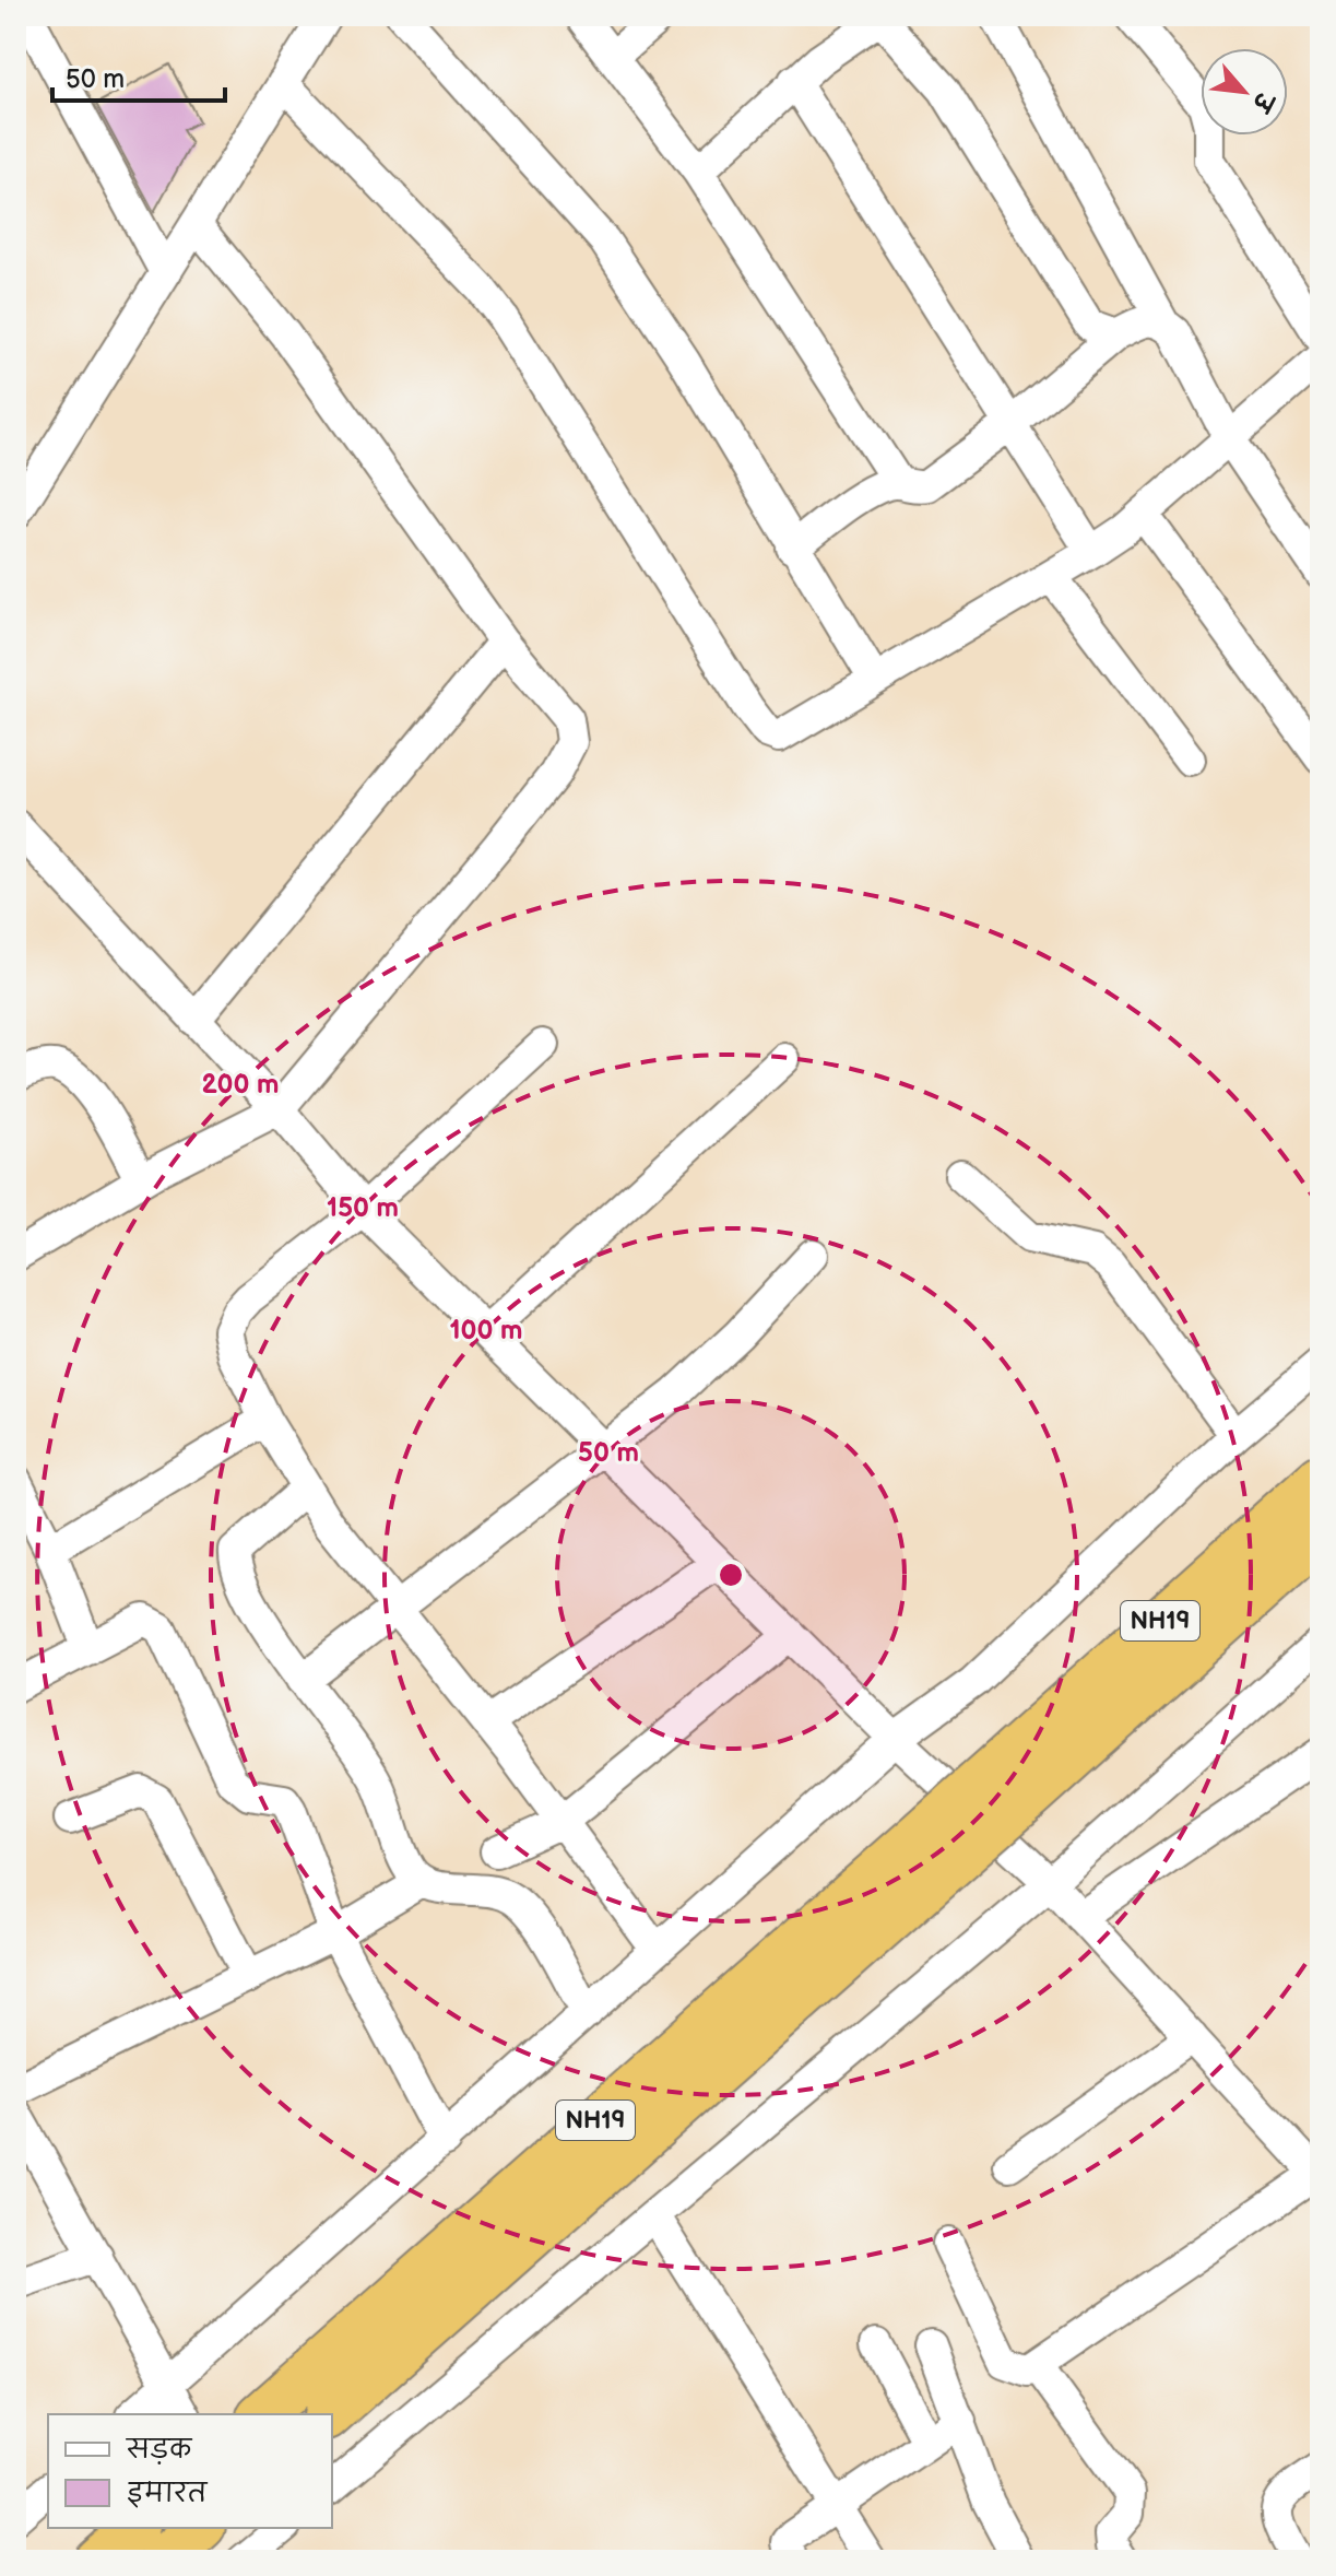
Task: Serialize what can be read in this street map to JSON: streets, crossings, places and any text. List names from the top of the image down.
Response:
{
  "streets": {
    "highway": ["NH19"]
  },
  "legend": ["सड़क", "इमारत"],
  "scale_bar": "50 m",
  "north": "bottom right",
  "rings": [
    "200 m",
    "150 m",
    "100 m",
    "50 m"
  ]
}
